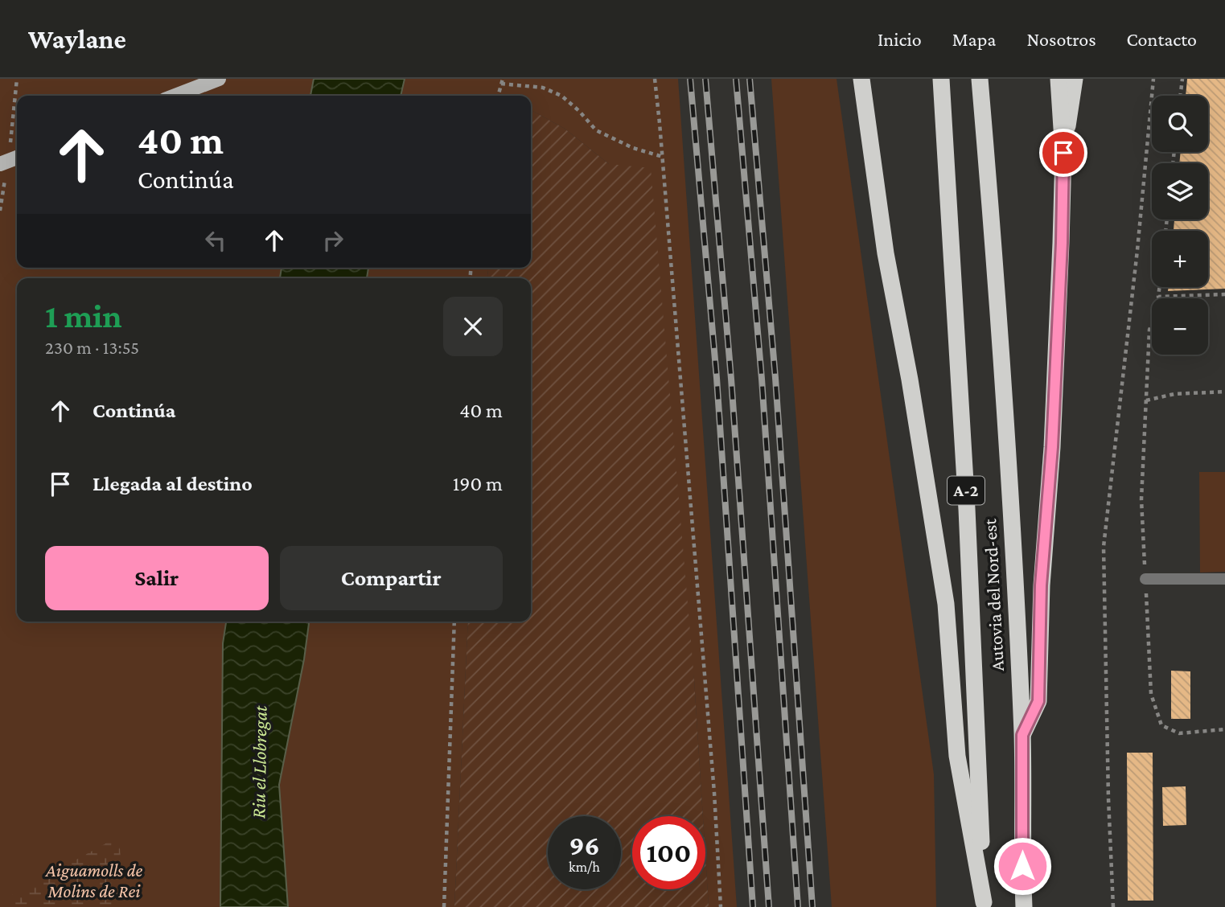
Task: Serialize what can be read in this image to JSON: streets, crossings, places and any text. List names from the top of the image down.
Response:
{
  "streets": {
    "highway": ["A-2", "Autovia del Nord-est"]
  },
  "water": ["Riu el Llobregat"],
  "parks": ["Aiguamolls de Molins de Rei"],
  "page": {
    "header": "Waylane",
    "nav": [
      "Inicio",
      "Mapa",
      "Nosotros",
      "Contacto"
    ],
    "map_buttons": ["+", "−"],
    "turn": ["40 m", "Continúa"],
    "heading": ["1 min", "230 m · 13:55"],
    "list": [
      {
        "name": "Continúa",
        "value": "40 m"
      },
      {
        "name": "Llegada al destino",
        "value": "190 m"
      }
    ],
    "buttons": ["Salir", "Compartir"],
    "speed": "96 km/h",
    "limit": "100"
  }
}
